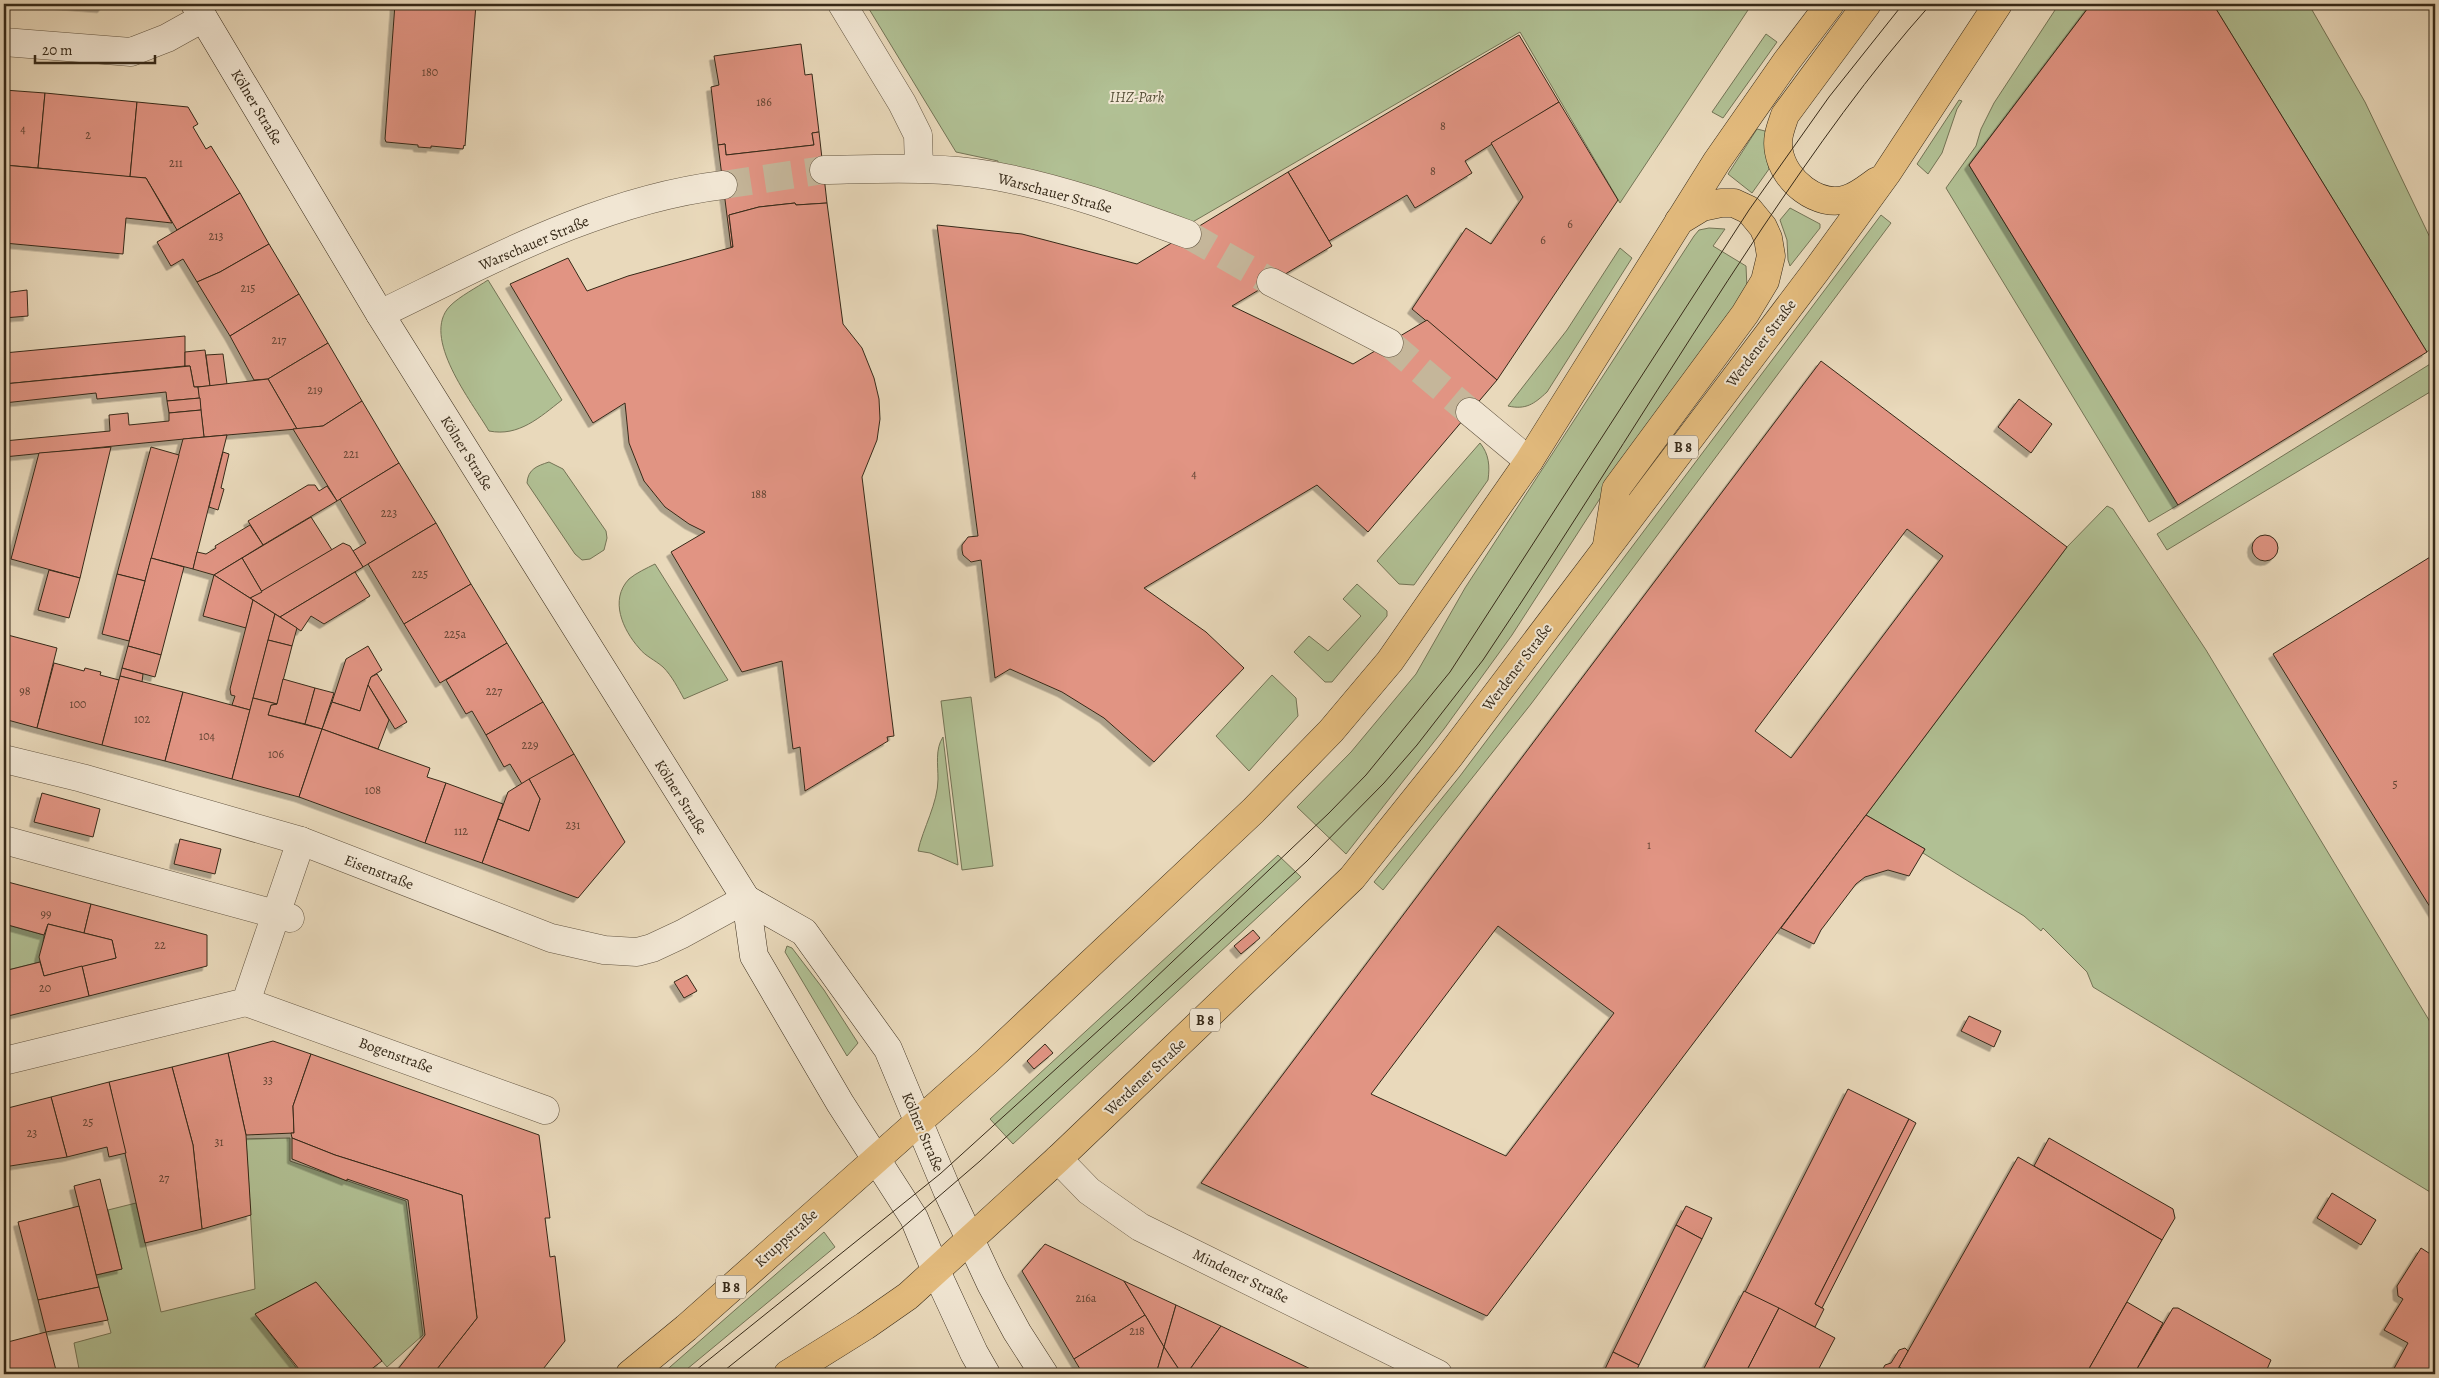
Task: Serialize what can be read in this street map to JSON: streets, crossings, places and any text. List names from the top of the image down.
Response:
{
  "streets": {
    "main road": ["Werdener Straße", "B 8", "Kruppstraße"],
    "street": [
      "Kölner Straße",
      "Warschauer Straße",
      "Eisenstraße",
      "Bogenstraße",
      "Mindener Straße"
    ]
  },
  "crossings": [
    ["Kölner Straße", "Warschauer Straße"],
    ["Kölner Straße", "Werdener Straße"],
    ["Kölner Straße", "B 8"],
    ["Kölner Straße", "Eisenstraße"],
    ["Kölner Straße", "Kruppstraße"],
    ["Werdener Straße", "B 8"],
    ["Werdener Straße", "Mindener Straße"],
    ["B 8", "Kruppstraße"]
  ],
  "parks": ["IHZ-Park"],
  "house_numbers": [
    "180",
    "186",
    "8",
    "4",
    "2",
    "211",
    "8",
    "6",
    "213",
    "6",
    "215",
    "217",
    "219",
    "221",
    "4",
    "188",
    "223",
    "225",
    "225a",
    "98",
    "227",
    "100",
    "102",
    "104",
    "229",
    "106",
    "5",
    "108",
    "231",
    "112",
    "1",
    "99",
    "22",
    "20",
    "33",
    "25",
    "23",
    "31",
    "27",
    "216a",
    "218"
  ],
  "scale_bar": "20 m"
}
